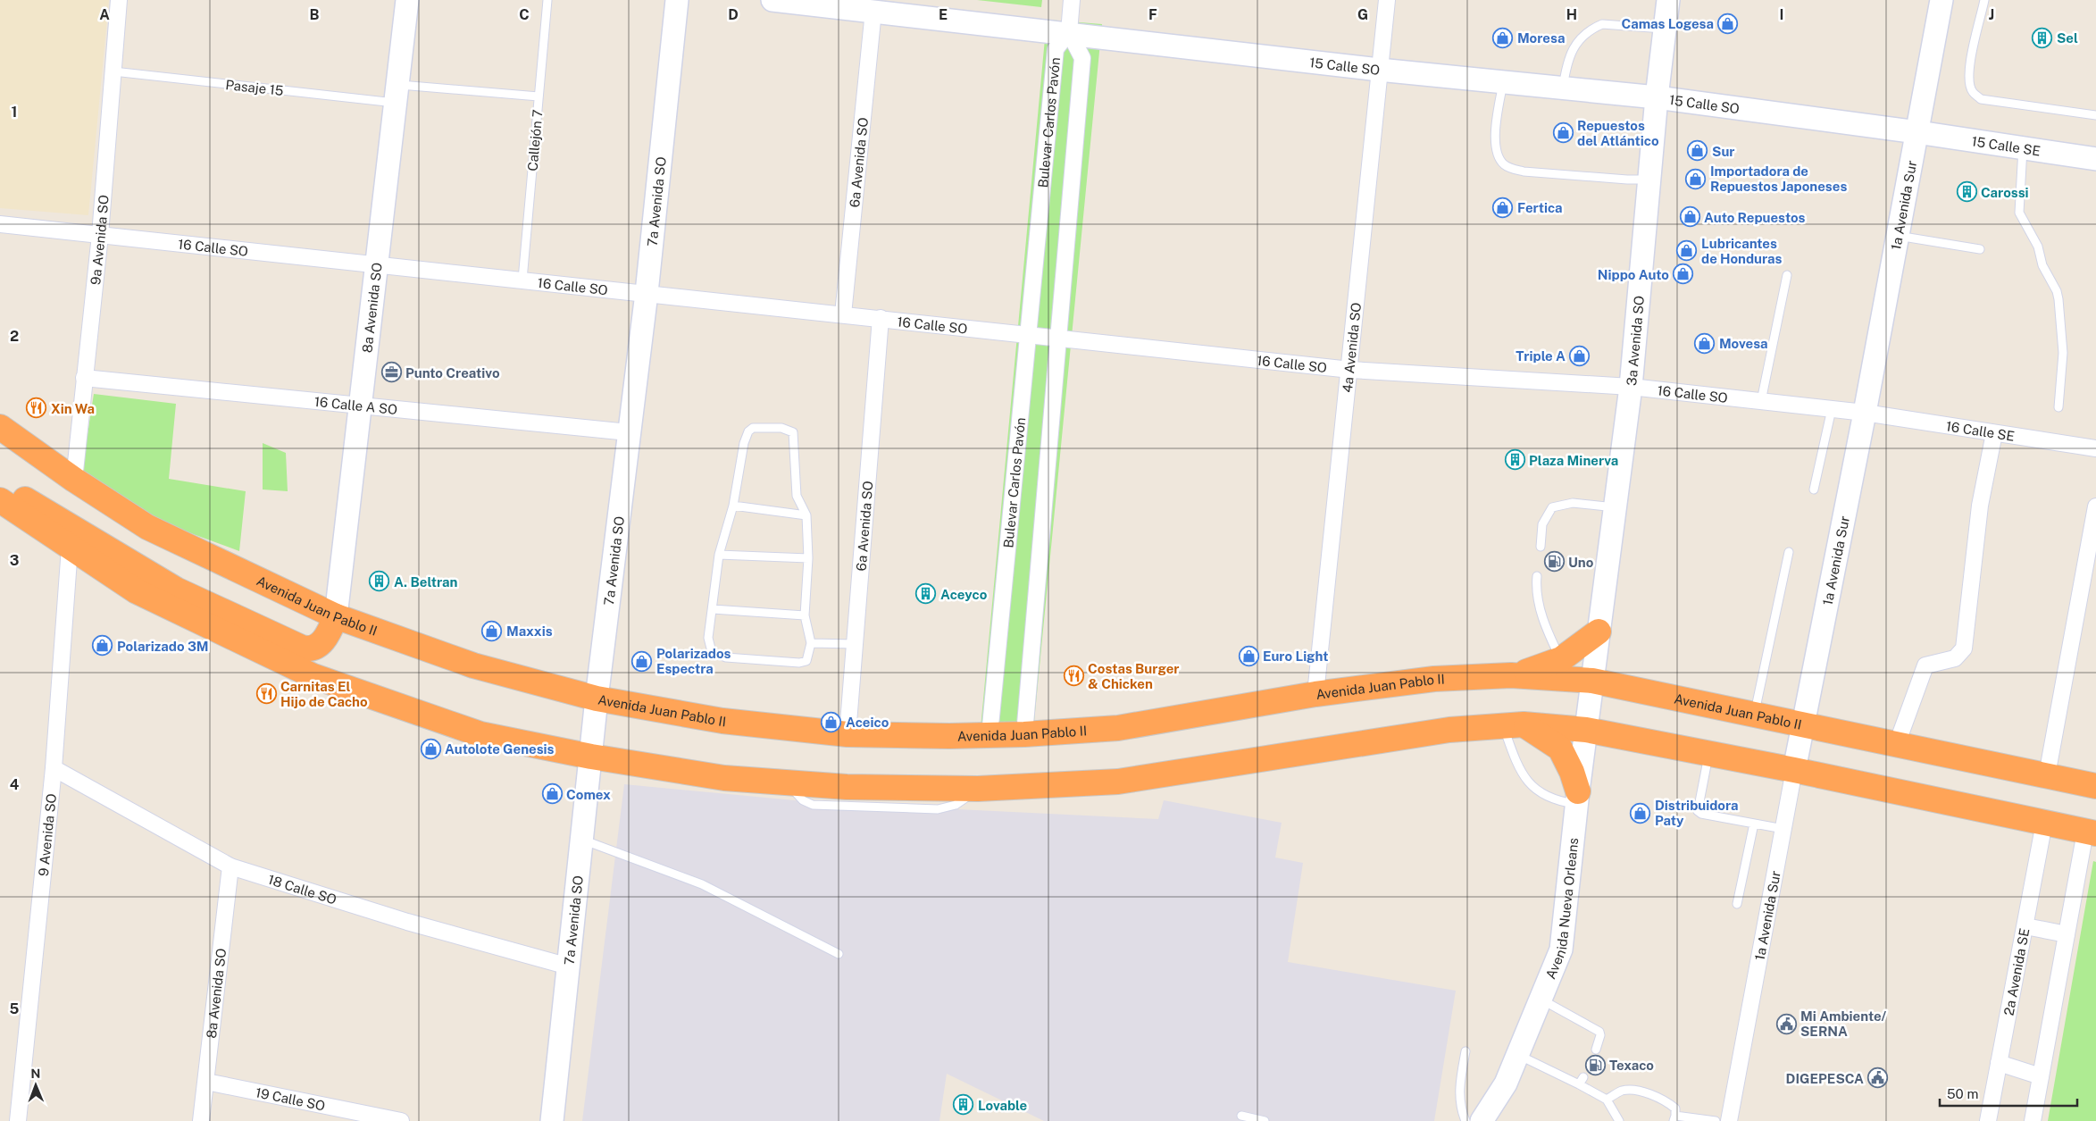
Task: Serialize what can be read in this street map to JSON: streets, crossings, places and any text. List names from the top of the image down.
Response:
{
  "streets": {
    "highway": ["Avenida Juan Pablo II"],
    "street": [
      "15 Calle SO",
      "Bulevar Carlos Pavón",
      "15 Calle SE",
      "6a Avenida SO",
      "7a Avenida SO",
      "1a Avenida Sur",
      "9a Avenida SO",
      "16 Calle SO",
      "8a Avenida SO",
      "3a Avenida SO",
      "4a Avenida SO",
      "16 Calle A SO",
      "16 Calle SE",
      "9 Avenida SO",
      "18 Calle SO",
      "Avenida Nueva Orleans",
      "2a Avenida SE",
      "19 Calle SO"
    ],
    "lane": ["Pasaje 15", "Callejón 7"]
  },
  "crossings": [
    ["15 Calle SO", "Bulevar Carlos Pavón"],
    ["15 Calle SO", "15 Calle SE"],
    ["15 Calle SO", "6a Avenida SO"],
    ["15 Calle SO", "1a Avenida Sur"],
    ["15 Calle SO", "3a Avenida SO"],
    ["15 Calle SO", "4a Avenida SO"],
    ["Pasaje 15", "Callejón 7"],
    ["Pasaje 15", "9a Avenida SO"],
    ["Pasaje 15", "8a Avenida SO"],
    ["Bulevar Carlos Pavón", "16 Calle SO"],
    ["Bulevar Carlos Pavón", "Avenida Juan Pablo II"],
    ["Callejón 7", "16 Calle SO"],
    ["15 Calle SE", "1a Avenida Sur"],
    ["6a Avenida SO", "16 Calle SO"],
    ["6a Avenida SO", "Avenida Juan Pablo II"],
    ["7a Avenida SO", "16 Calle SO"],
    ["7a Avenida SO", "16 Calle A SO"],
    ["7a Avenida SO", "Avenida Juan Pablo II"],
    ["7a Avenida SO", "18 Calle SO"],
    ["1a Avenida Sur", "16 Calle SO"],
    ["1a Avenida Sur", "16 Calle SE"],
    ["1a Avenida Sur", "Avenida Juan Pablo II"],
    ["9a Avenida SO", "16 Calle SO"],
    ["9a Avenida SO", "16 Calle A SO"],
    ["9a Avenida SO", "Avenida Juan Pablo II"],
    ["16 Calle SO", "8a Avenida SO"],
    ["16 Calle SO", "3a Avenida SO"],
    ["16 Calle SO", "4a Avenida SO"],
    ["16 Calle SO", "16 Calle SE"],
    ["8a Avenida SO", "16 Calle A SO"],
    ["8a Avenida SO", "Avenida Juan Pablo II"],
    ["8a Avenida SO", "18 Calle SO"],
    ["8a Avenida SO", "19 Calle SO"],
    ["3a Avenida SO", "Avenida Juan Pablo II"],
    ["3a Avenida SO", "Avenida Nueva Orleans"],
    ["4a Avenida SO", "Avenida Juan Pablo II"],
    ["Avenida Juan Pablo II", "Avenida Nueva Orleans"],
    ["9 Avenida SO", "18 Calle SO"]
  ],
  "places": {
    "shop": [
      "Camas Logesa",
      "Moresa",
      "Repuestos del Atlántico",
      "Sur",
      "Importadora de Repuestos Japoneses",
      "Fertica",
      "Auto Repuestos",
      "Lubricantes de Honduras",
      "Nippo Auto",
      "Movesa",
      "Triple A",
      "Maxxis",
      "Polarizado 3M",
      "Euro Light",
      "Polarizados Espectra",
      "Aceico",
      "Autolote Genesis",
      "Comex",
      "Distribuidora Paty"
    ],
    "building": [
      "Sel",
      "Carossi",
      "Plaza Minerva",
      "A. Beltran",
      "Aceyco",
      "Lovable"
    ],
    "office": ["Punto Creativo"],
    "restaurant": ["Xin Wa", "Costas Burger & Chicken", "Carnitas El Hijo de Cacho"],
    "fuel station": ["Uno", "Texaco"],
    "public building": ["Mi Ambiente/ SERNA", "DIGEPESCA"]
  },
  "scale_bar": "50 m",
  "north": "top",
  "grid": {
    "columns": [
      "A",
      "B",
      "C",
      "D",
      "E",
      "F",
      "G",
      "H",
      "I",
      "J"
    ],
    "rows": [
      "1",
      "2",
      "3",
      "4",
      "5"
    ]
  }
}
